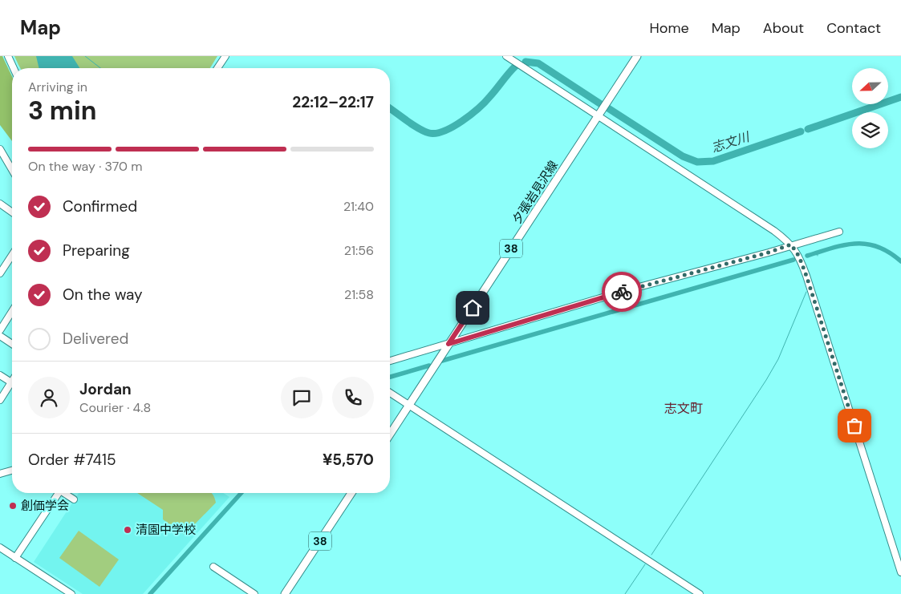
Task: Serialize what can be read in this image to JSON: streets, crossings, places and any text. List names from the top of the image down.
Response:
{
  "streets": {
    "main road": ["夕張岩見沢線", "38"]
  },
  "districts": ["志文町"],
  "water": ["志文川"],
  "places": ["創価学会", "清園中学校"],
  "north": "left",
  "page": {
    "header": "Map",
    "nav": [
      "Home",
      "Map",
      "About",
      "Contact"
    ],
    "heading": ["3 min", "Arriving in", "22:12–22:17"],
    "panel": [
      "Jordan",
      "Courier · 4.8",
      "Order #7415",
      "¥5,570"
    ],
    "bar": "On the way · 370 m",
    "list": [
      ["Confirmed", "21:40"],
      ["Preparing", "21:56"],
      ["On the way", "21:58"],
      "Delivered"
    ]
  }
}
